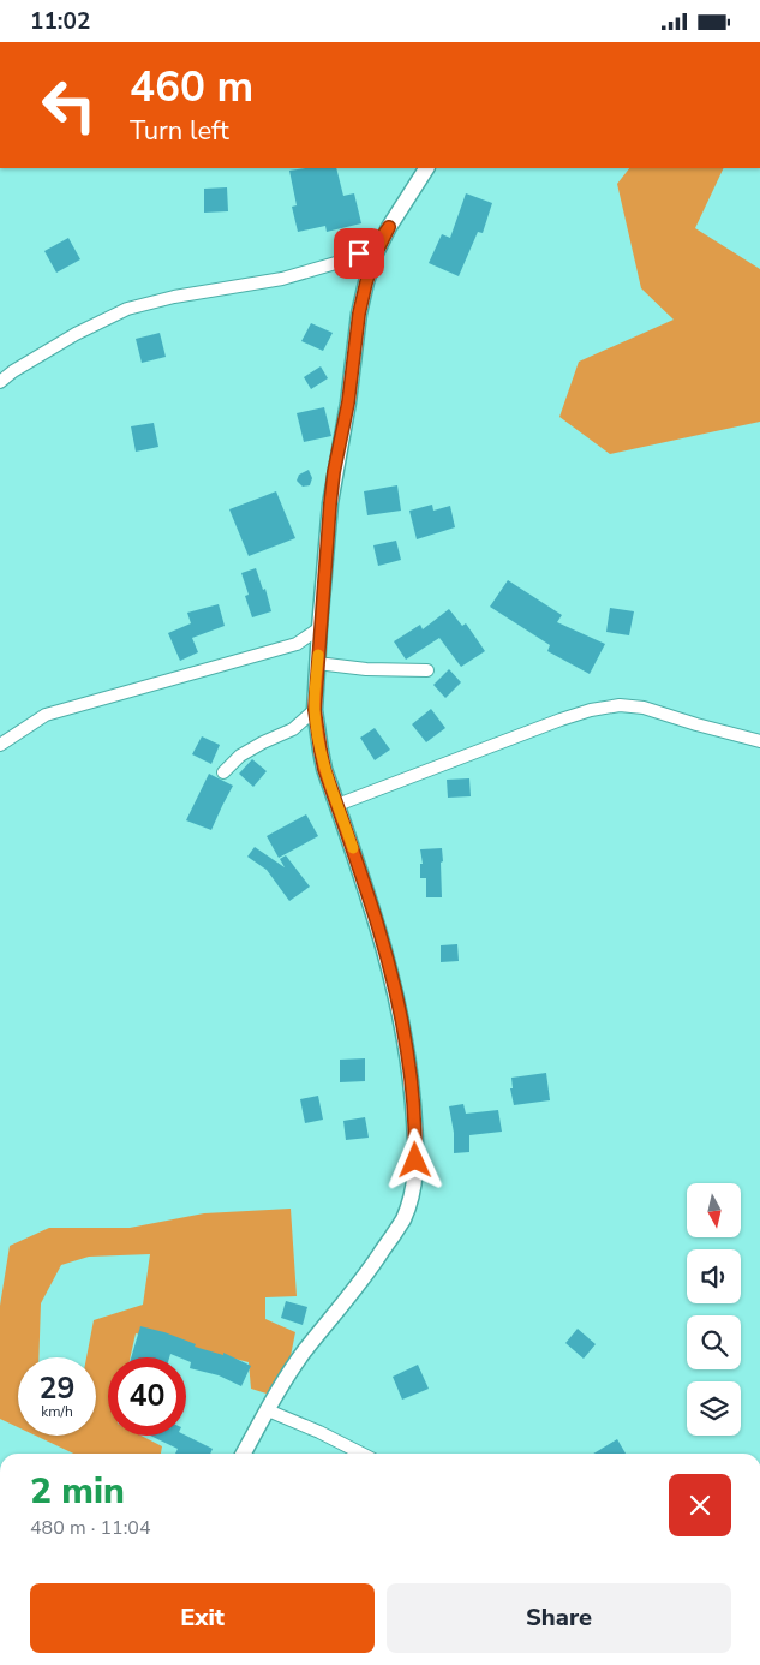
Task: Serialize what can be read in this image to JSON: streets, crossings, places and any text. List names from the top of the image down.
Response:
{
  "north": "bottom",
  "page": {
    "status": "11:02",
    "turn": ["460 m", "Turn left"],
    "speed": "29 km/h",
    "limit": "40",
    "heading": ["2 min", "480 m · 11:04"],
    "buttons": ["Exit", "Share"]
  }
}
